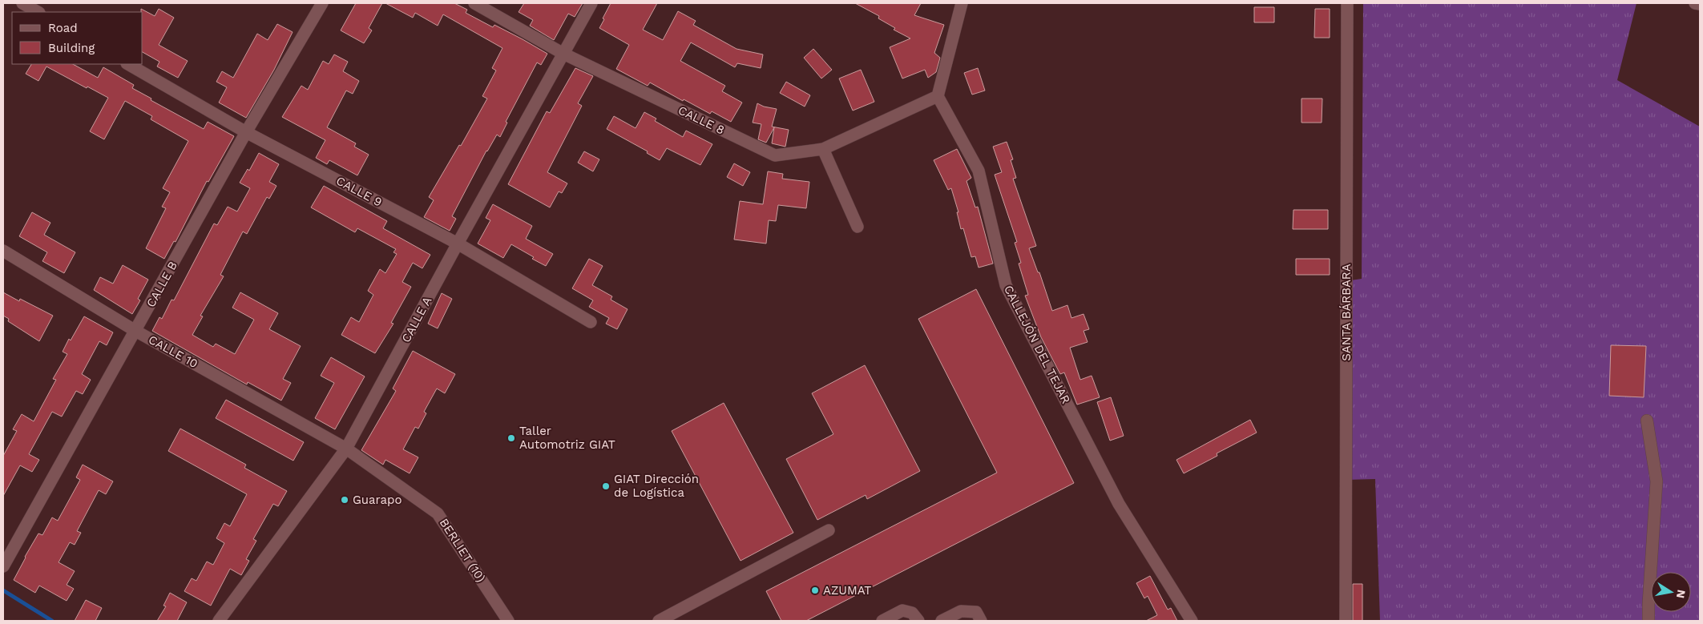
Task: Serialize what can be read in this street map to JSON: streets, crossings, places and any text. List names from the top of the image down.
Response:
{
  "streets": {
    "street": [
      "CALLE 8",
      "CALLE 9",
      "CALLE B",
      "SANTA BÁRBARA",
      "CALLE A",
      "CALLEJÓN DEL TEJAR",
      "CALLE 10",
      "BERLIET (10)"
    ]
  },
  "crossings": [
    ["CALLE 8", "CALLE A"],
    ["CALLE 8", "CALLEJÓN DEL TEJAR"],
    ["CALLE 9", "CALLE B"],
    ["CALLE 9", "CALLE A"],
    ["CALLE B", "CALLE 10"],
    ["CALLE A", "CALLE 10"],
    ["CALLE A", "BERLIET (10)"],
    ["CALLE 10", "BERLIET (10)"]
  ],
  "places": [
    "Taller Automotriz GIAT",
    "GIAT Dirección de Logística",
    "Guarapo",
    "AZUMAT"
  ],
  "legend": ["Road", "Building"],
  "north": "right"
}
